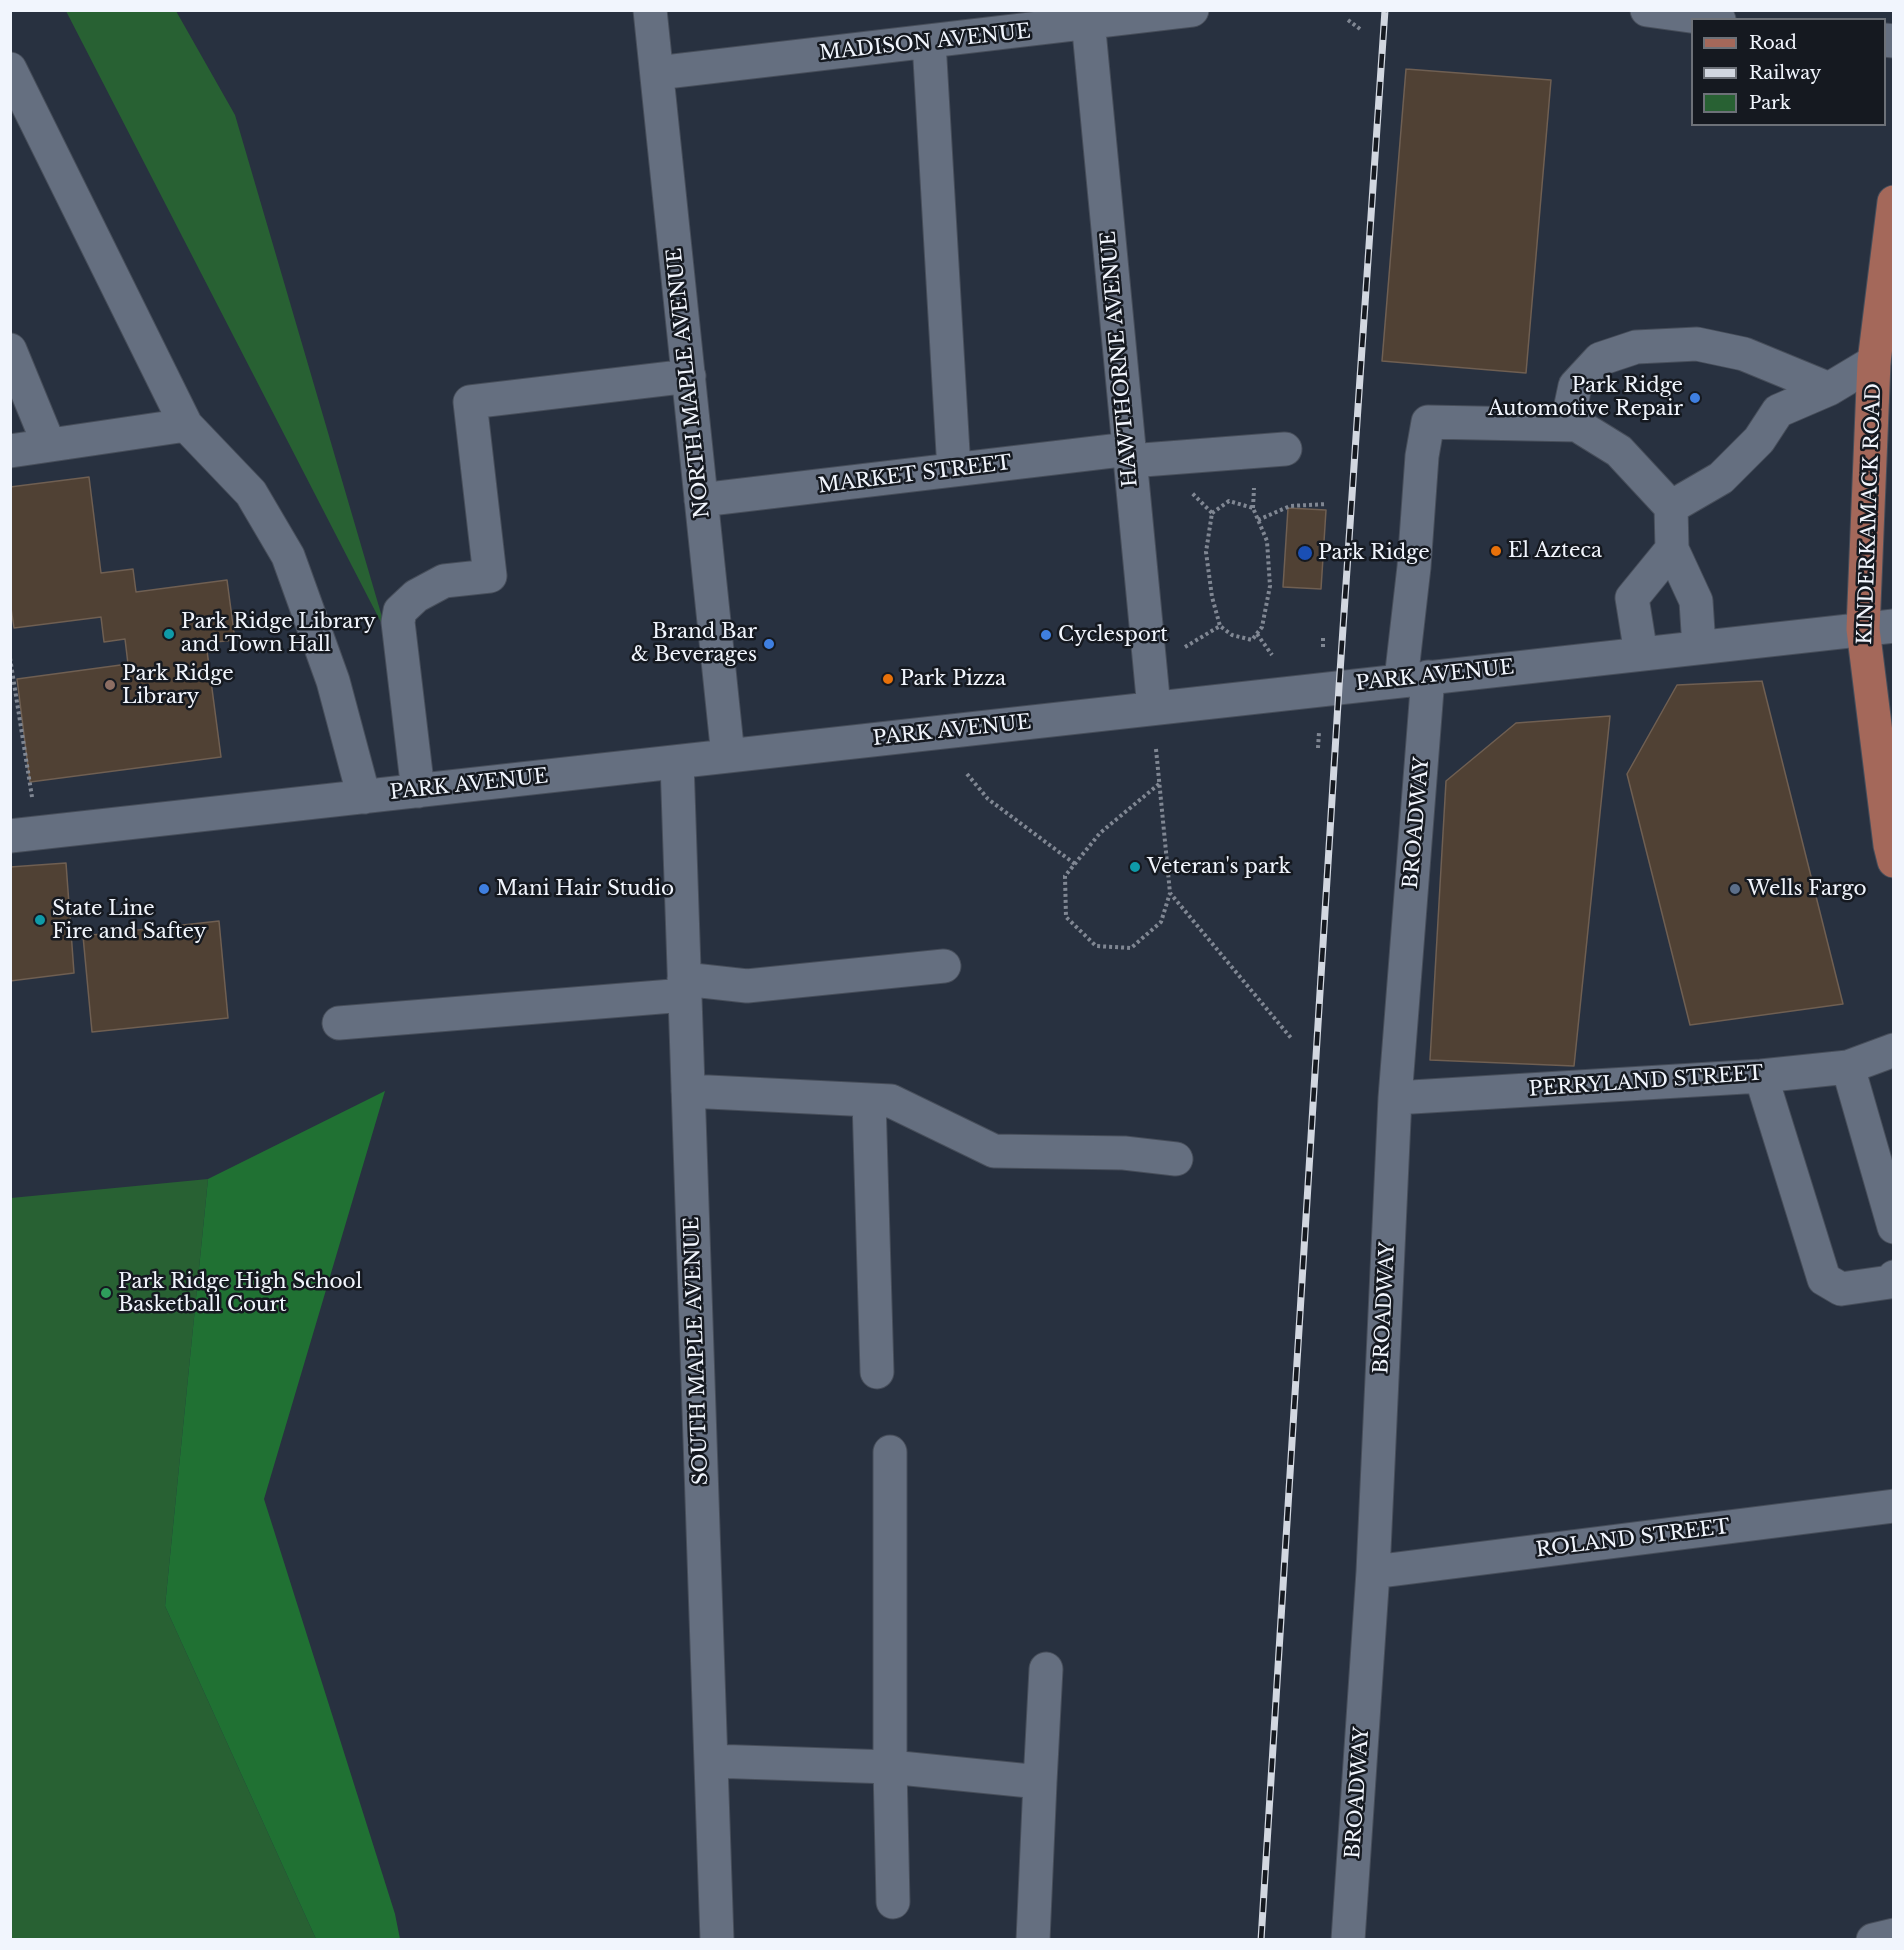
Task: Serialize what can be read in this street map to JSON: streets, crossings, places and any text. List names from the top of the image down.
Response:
{
  "streets": {
    "main road": ["KINDERKAMACK ROAD"],
    "street": [
      "MADISON AVENUE",
      "HAWTHORNE AVENUE",
      "NORTH MAPLE AVENUE",
      "MARKET STREET",
      "PARK AVENUE",
      "BROADWAY",
      "PERRYLAND STREET",
      "SOUTH MAPLE AVENUE",
      "ROLAND STREET"
    ]
  },
  "crossings": [
    ["MADISON AVENUE", "HAWTHORNE AVENUE"],
    ["MADISON AVENUE", "NORTH MAPLE AVENUE"],
    ["HAWTHORNE AVENUE", "MARKET STREET"],
    ["HAWTHORNE AVENUE", "PARK AVENUE"],
    ["NORTH MAPLE AVENUE", "MARKET STREET"],
    ["NORTH MAPLE AVENUE", "PARK AVENUE"],
    ["KINDERKAMACK ROAD", "PARK AVENUE"],
    ["PARK AVENUE", "BROADWAY"],
    ["PARK AVENUE", "SOUTH MAPLE AVENUE"],
    ["BROADWAY", "PERRYLAND STREET"],
    ["BROADWAY", "ROLAND STREET"]
  ],
  "places": [
    "Park Ridge Automotive Repair",
    "El Azteca",
    "Park Ridge",
    "Park Ridge Library and Town Hall",
    "Cyclesport",
    "Brand Bar & Beverages",
    "Park Pizza",
    "Park Ridge Library",
    "Veteran's park",
    "Mani Hair Studio",
    "Wells Fargo",
    "State Line Fire and Saftey",
    "Park Ridge High School Basketball Court"
  ],
  "legend": ["Road", "Railway", "Park"]
}
